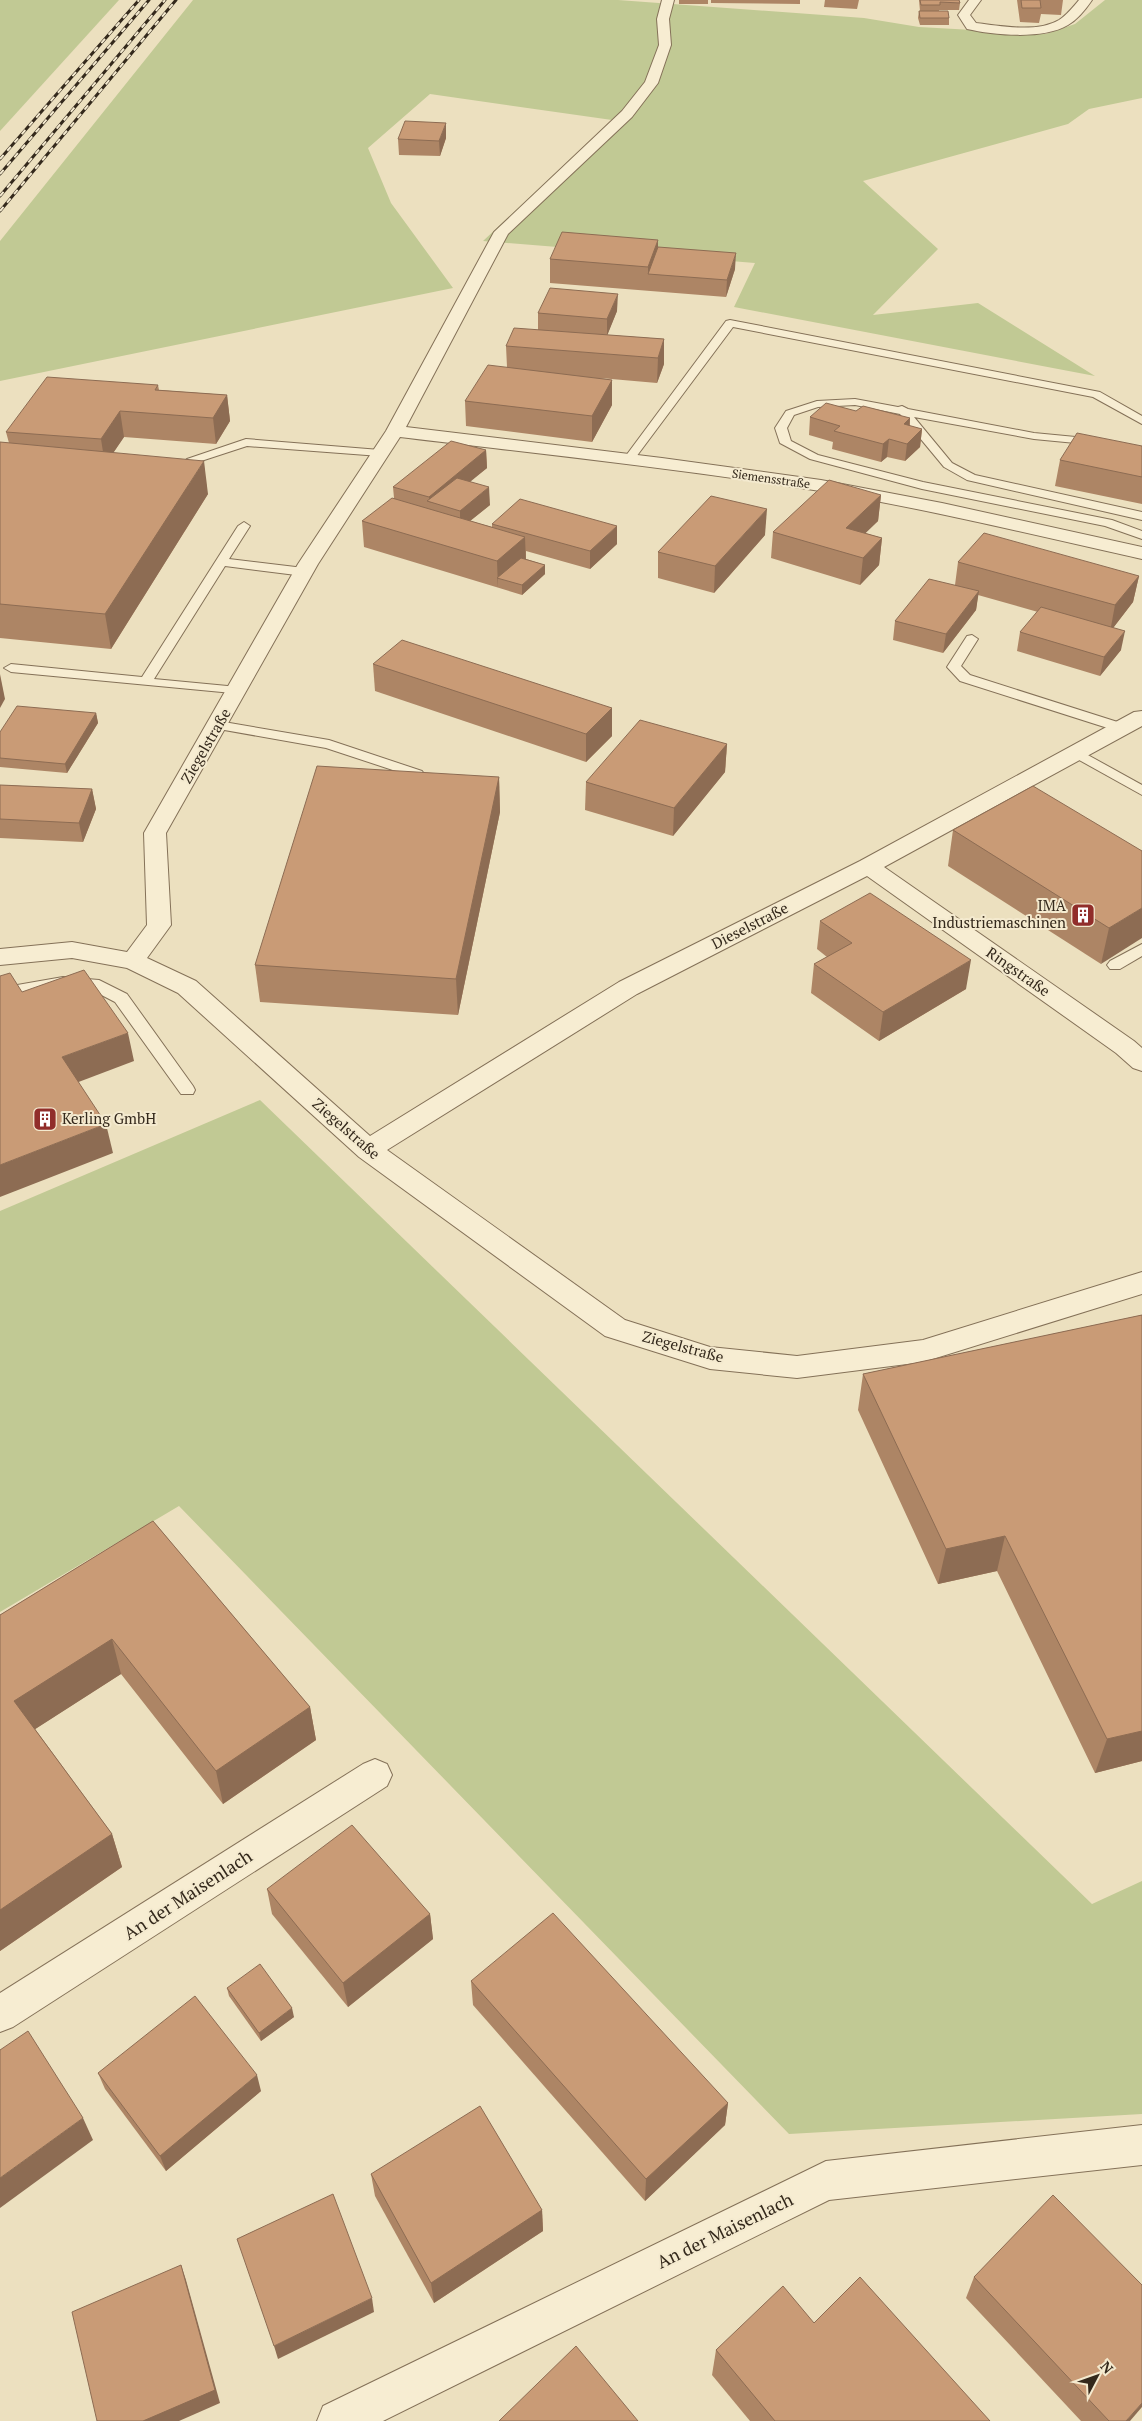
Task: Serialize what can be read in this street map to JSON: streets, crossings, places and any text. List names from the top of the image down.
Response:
{
  "streets": {
    "street": [
      "Siemensstraße",
      "Ziegelstraße",
      "Dieselstraße",
      "Ringstraße",
      "An der Maisenlach"
    ]
  },
  "crossings": [
    ["Siemensstraße", "Ziegelstraße"],
    ["Ziegelstraße", "Dieselstraße"],
    ["Dieselstraße", "Ringstraße"]
  ],
  "places": {
    "building": ["IMA Industriemaschinen", "Kerling GmbH"]
  },
  "north": "top right"
}
